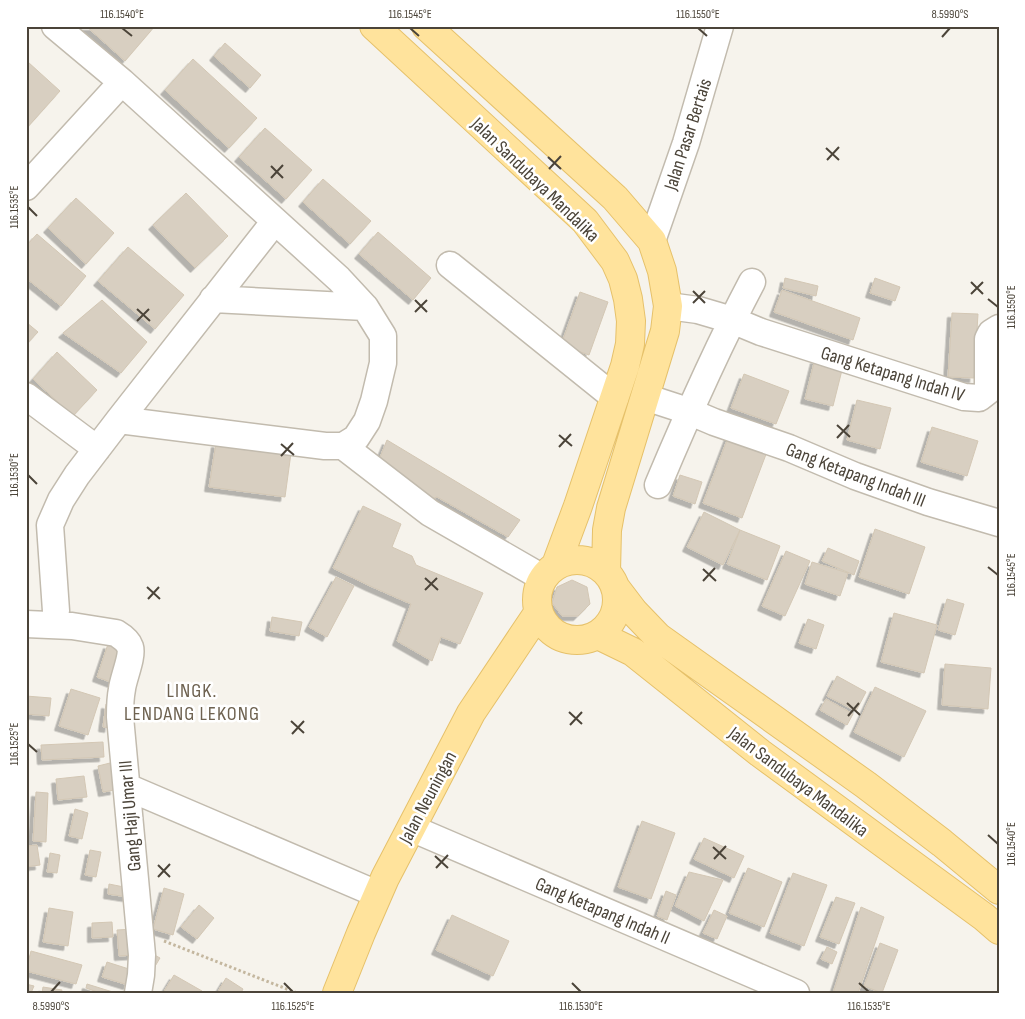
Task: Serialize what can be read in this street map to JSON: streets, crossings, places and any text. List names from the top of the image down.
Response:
{
  "streets": {
    "main road": ["Jalan Sandubaya Mandalika", "Jalan Neuningan"],
    "street": [
      "Jalan Pasar Bertais",
      "Gang Ketapang Indah IV",
      "Gang Ketapang Indah III",
      "Gang Haji Umar III",
      "Gang Ketapang Indah II"
    ]
  },
  "crossings": [
    ["Jalan Sandubaya Mandalika", "Jalan Neuningan"],
    ["Jalan Neuningan", "Gang Ketapang Indah II"]
  ],
  "districts": ["LINGK. LENDANG LEKONG"],
  "coordinates": [
    "116.1540°E",
    "116.1545°E",
    "116.1550°E",
    "8.5990°S",
    "116.1535°E",
    "116.1530°E",
    "116.1525°E"
  ]
}
